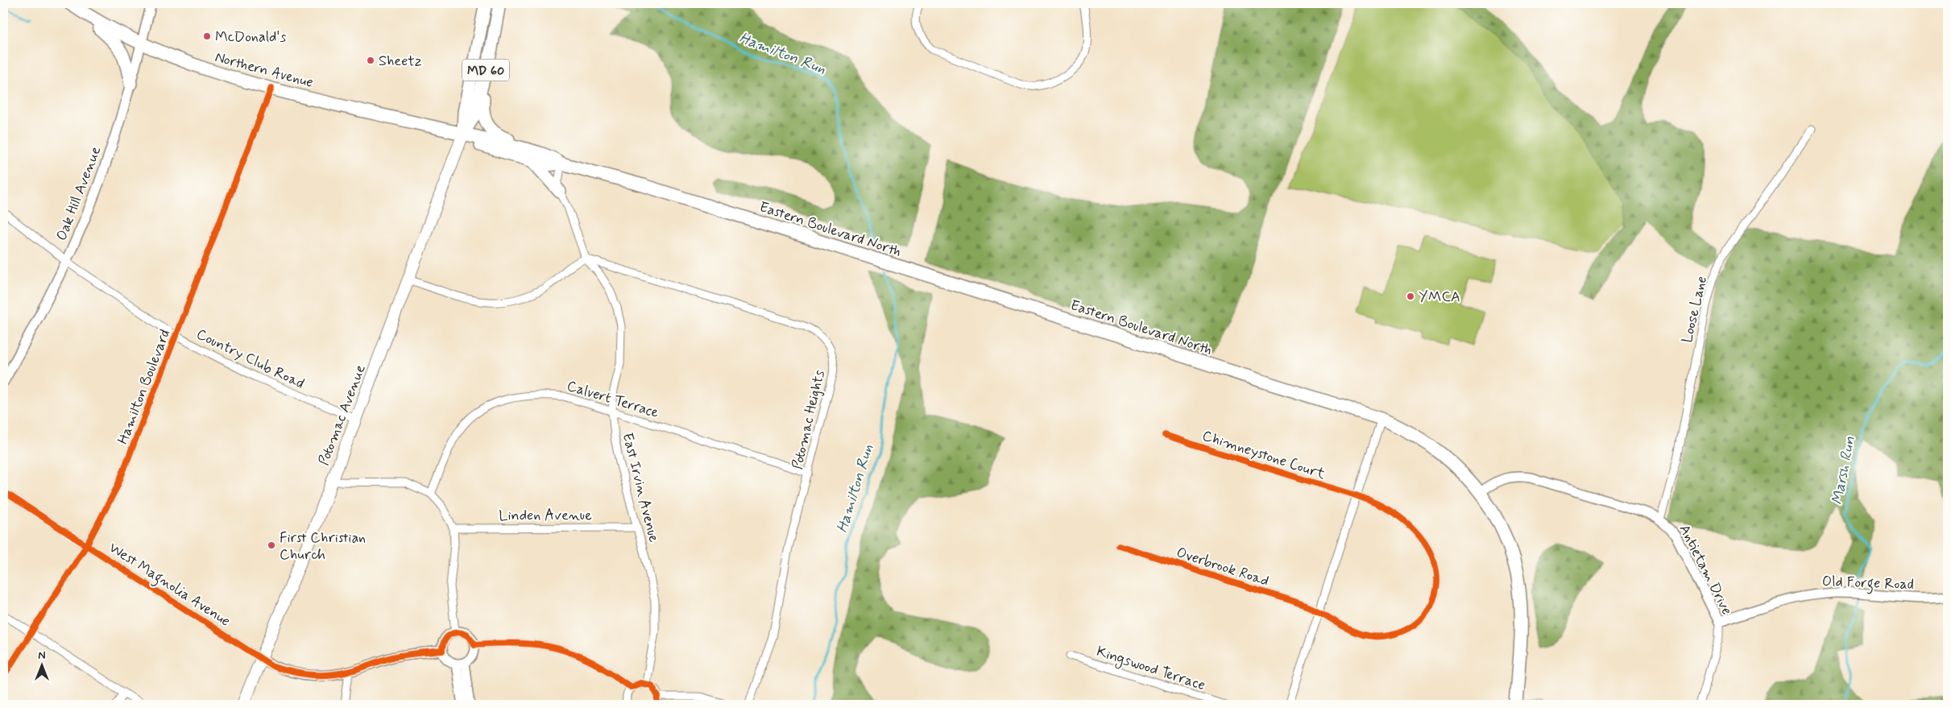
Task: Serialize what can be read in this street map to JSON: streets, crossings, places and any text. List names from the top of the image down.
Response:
{
  "streets": {
    "main road": [
      "Northern Avenue",
      "MD 60",
      "Eastern Boulevard North",
      "Potomac Avenue"
    ],
    "street": [
      "Oak Hill Avenue",
      "Loose Lane",
      "Country Club Road",
      "Hamilton Boulevard",
      "Calvert Terrace",
      "Potomac Heights",
      "Chimneystone Court",
      "East Irvin Avenue",
      "Linden Avenue",
      "Overbrook Road",
      "Antietam Drive",
      "Old Forge Road",
      "West Magnolia Avenue",
      "Kingswood Terrace"
    ]
  },
  "crossings": [
    ["Northern Avenue", "MD 60"],
    ["Northern Avenue", "Oak Hill Avenue"],
    ["Northern Avenue", "Eastern Boulevard North"],
    ["Northern Avenue", "Hamilton Boulevard"],
    ["Northern Avenue", "Potomac Avenue"],
    ["MD 60", "Eastern Boulevard North"],
    ["MD 60", "Potomac Avenue"],
    ["Oak Hill Avenue", "Country Club Road"],
    ["Eastern Boulevard North", "Potomac Avenue"],
    ["Eastern Boulevard North", "Antietam Drive"],
    ["Loose Lane", "Antietam Drive"],
    ["Country Club Road", "Hamilton Boulevard"],
    ["Country Club Road", "Potomac Avenue"],
    ["Hamilton Boulevard", "West Magnolia Avenue"],
    ["Calvert Terrace", "Potomac Heights"],
    ["Calvert Terrace", "East Irvin Avenue"],
    ["Potomac Avenue", "West Magnolia Avenue"],
    ["Potomac Heights", "East Irvin Avenue"],
    ["Chimneystone Court", "Overbrook Road"],
    ["East Irvin Avenue", "Linden Avenue"],
    ["Antietam Drive", "Old Forge Road"]
  ],
  "water": ["Hamilton Run", "Marsh Run"],
  "places": [
    "McDonald's",
    "Sheetz",
    "YMCA",
    "First Christian Church"
  ],
  "north": "top"
}
